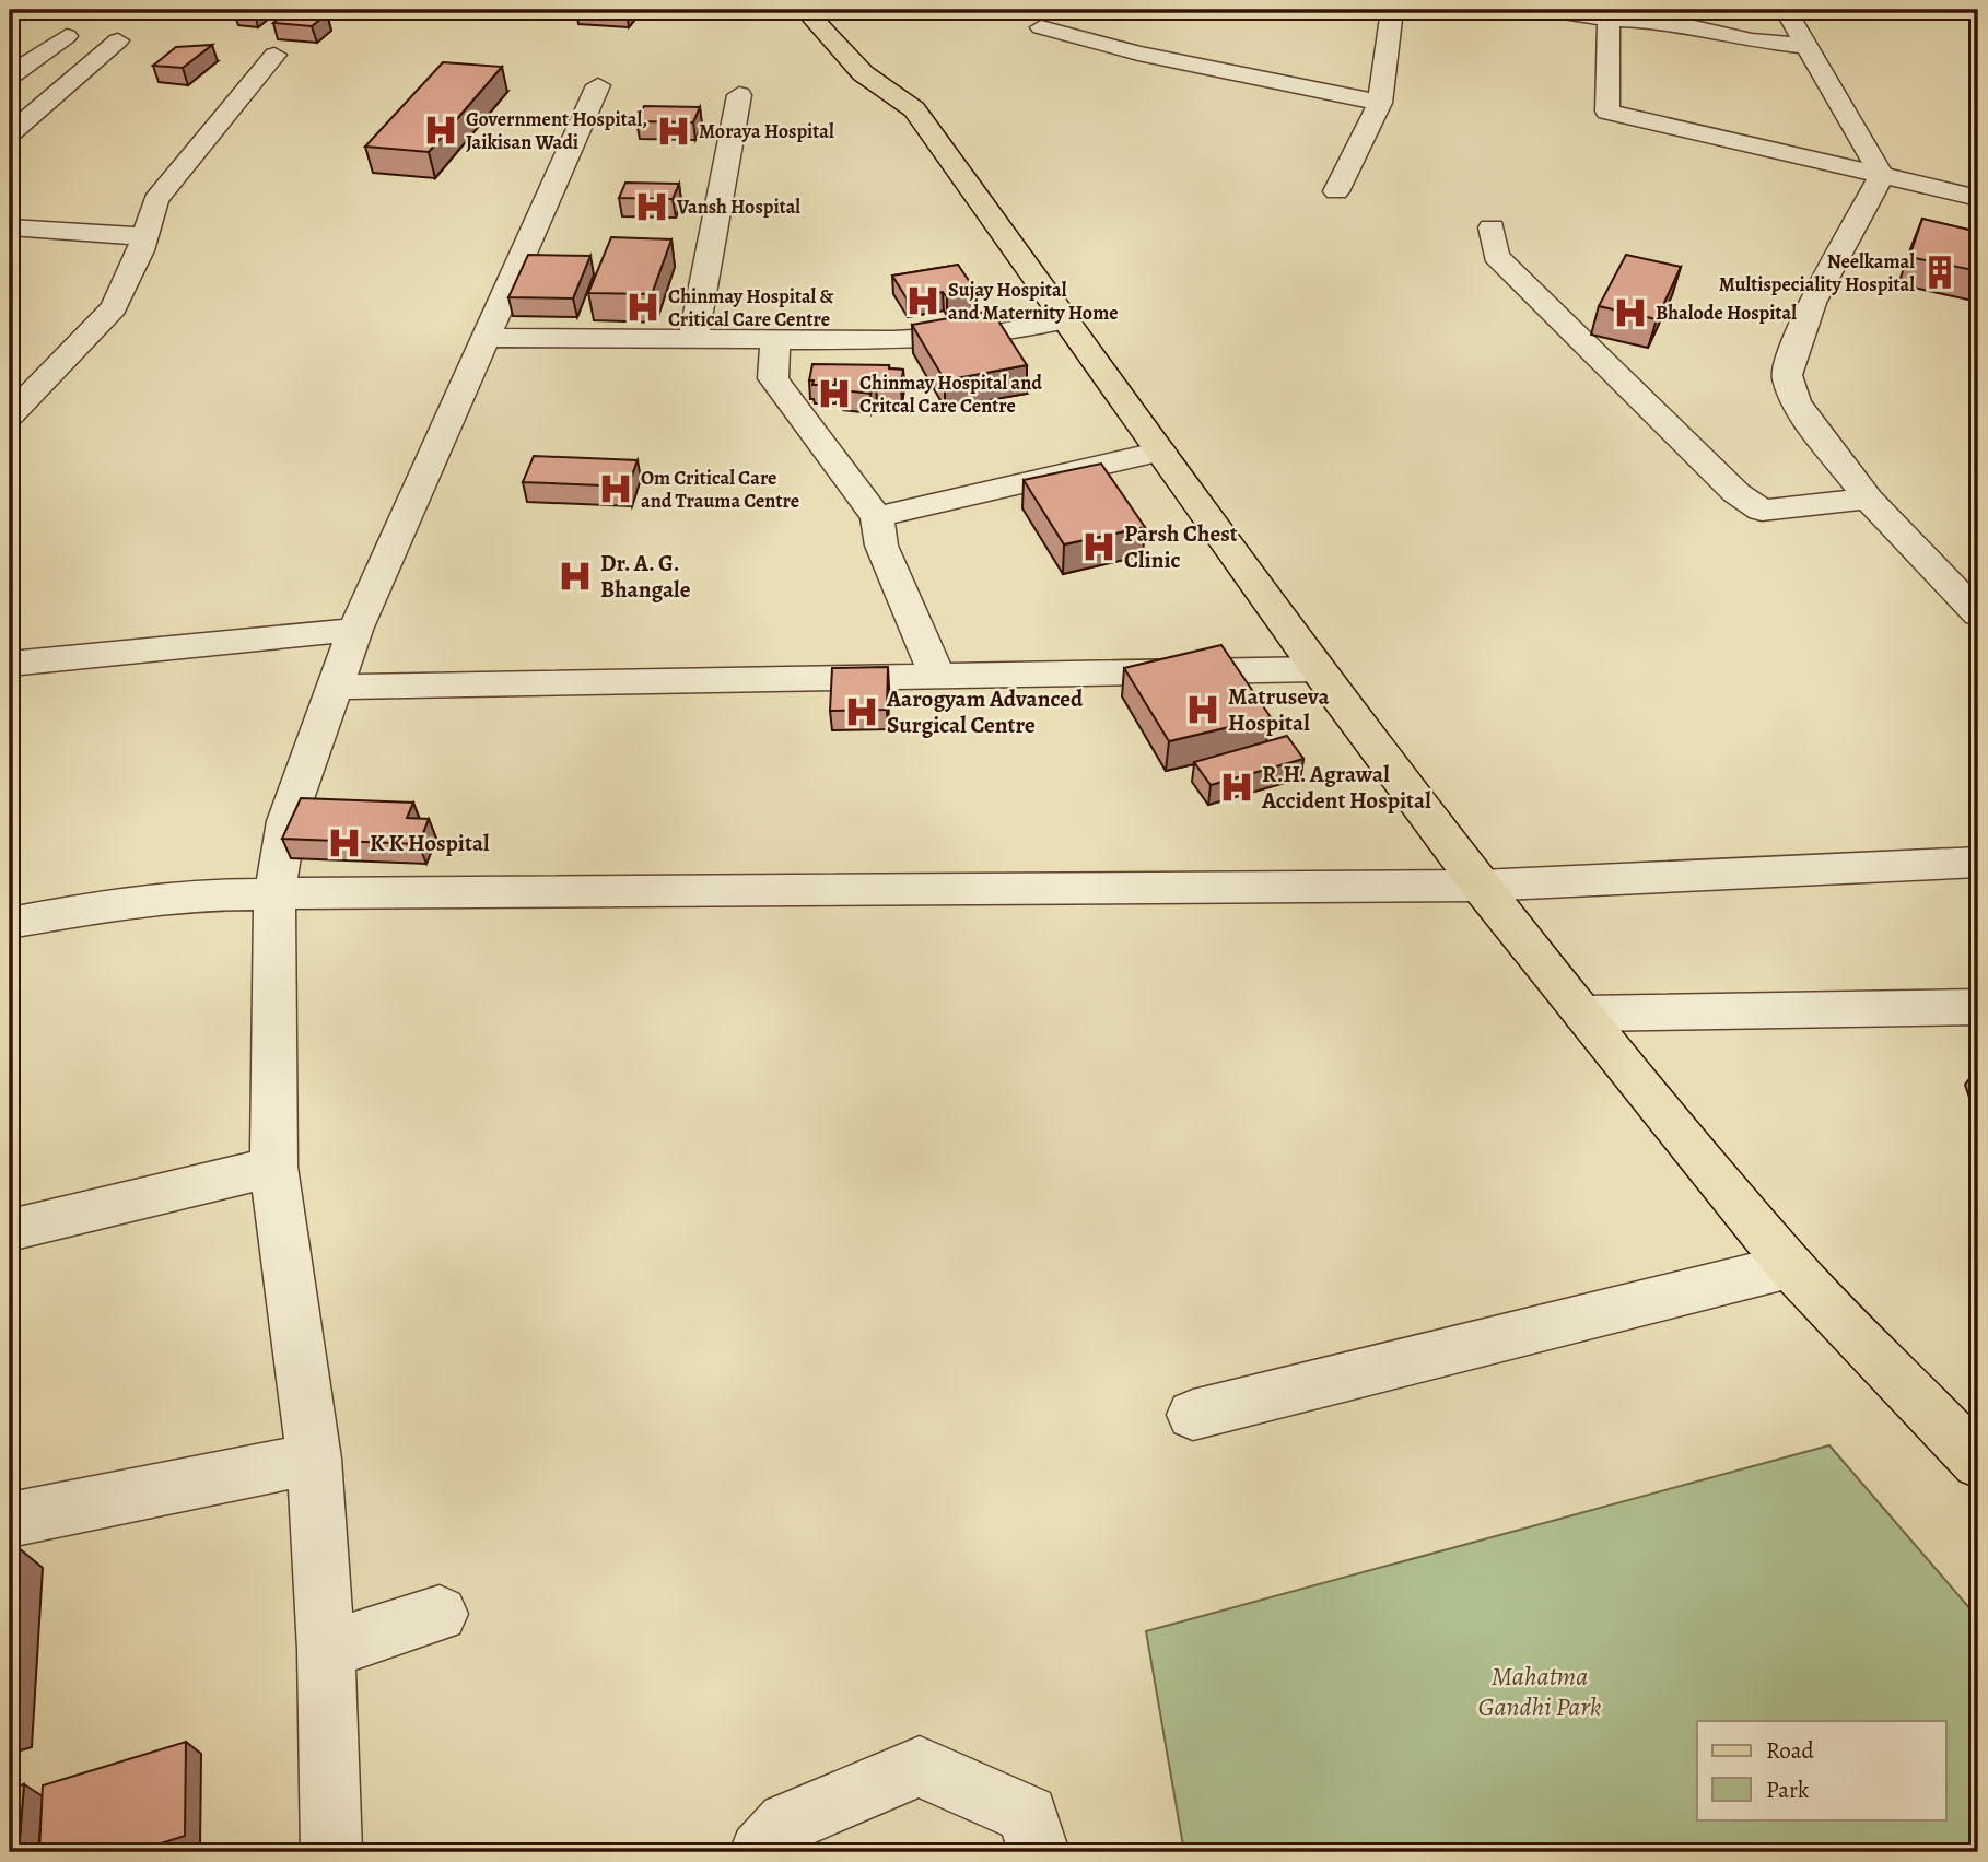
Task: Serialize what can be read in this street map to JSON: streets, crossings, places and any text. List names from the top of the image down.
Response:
{
  "parks": ["Mahatma Gandhi Park"],
  "places": {
    "hospital": [
      "Government Hospital, Jaikisan Wadi",
      "Moraya Hospital",
      "Vansh Hospital",
      "Sujay Hospital and Maternity Home",
      "Chinmay Hospital & Critical Care Centre",
      "Bhalode Hospital",
      "Chinmay Hospital and Critcal Care Centre",
      "Om Critical Care and Trauma Centre",
      "Parsh Chest Clinic",
      "Dr. A. G. Bhangale",
      "Matruseva Hospital",
      "Aarogyam Advanced Surgical Centre",
      "R.H. Agrawal Accident Hospital",
      "K K Hospital"
    ],
    "building": ["Neelkamal Multispeciality Hospital"]
  },
  "legend": ["Road", "Park"]
}
